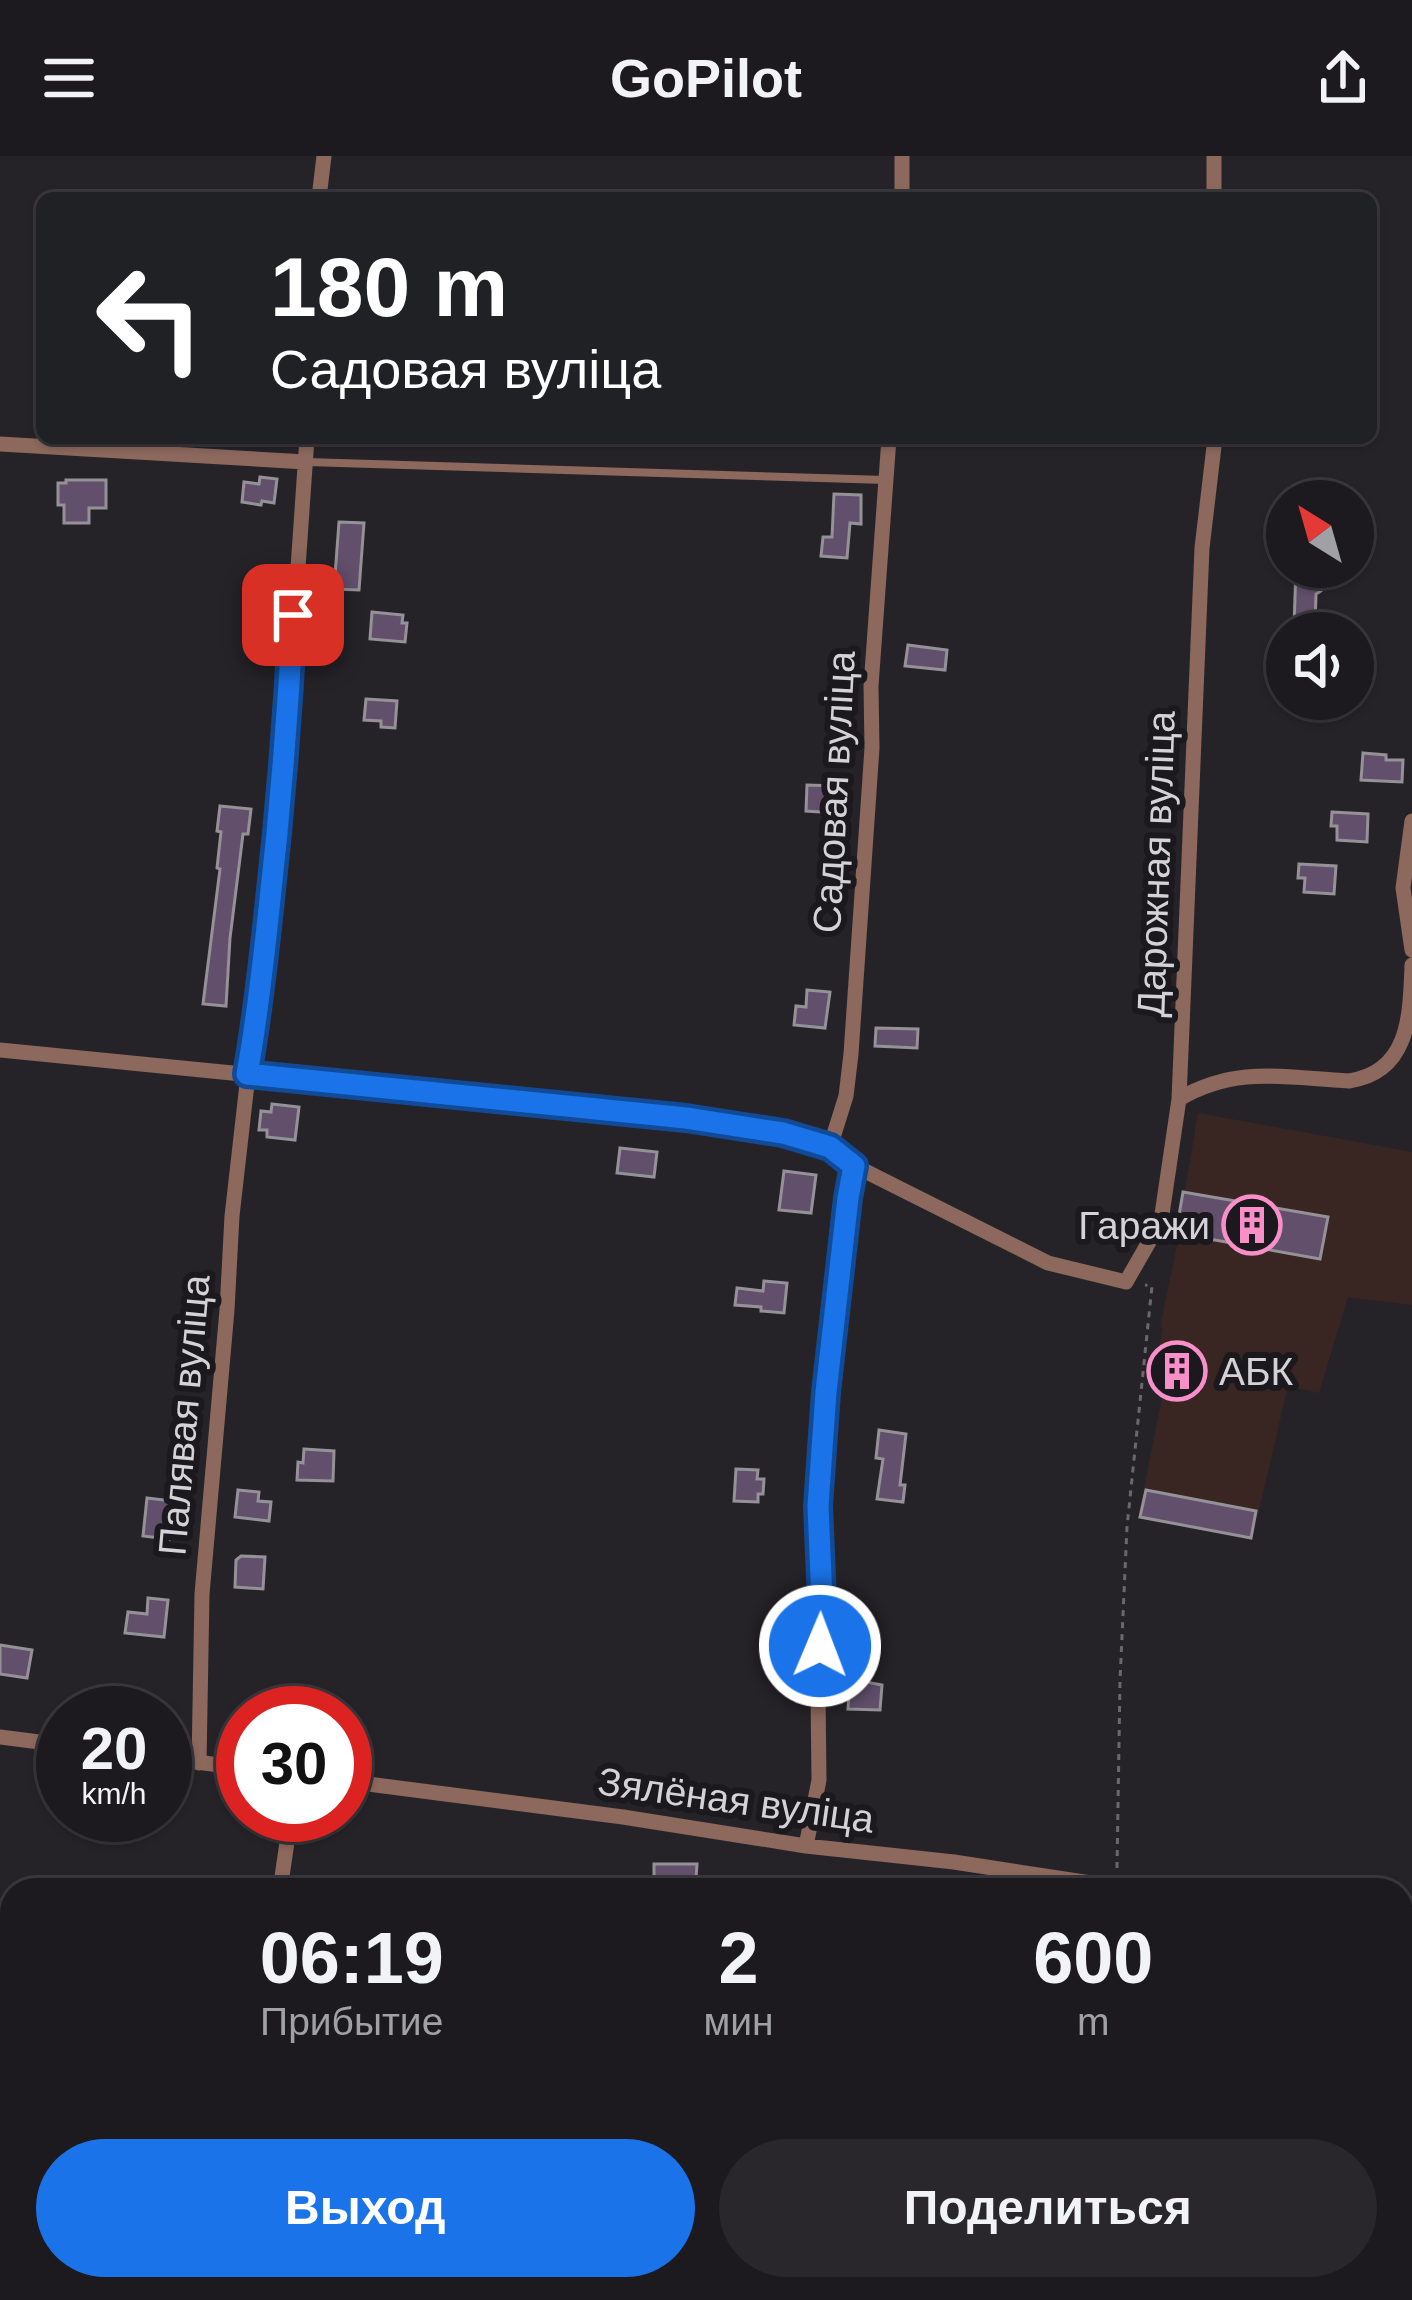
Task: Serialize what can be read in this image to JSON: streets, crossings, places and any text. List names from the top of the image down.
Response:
{
  "streets": {
    "street": [
      "Садовая вуліца",
      "Дарожная вуліца",
      "Палявая вуліца",
      "Зялёная вуліца"
    ]
  },
  "places": {
    "building": ["Гаражи", "АБК"]
  },
  "north": "top left",
  "page": {
    "header": "GoPilot",
    "turn": ["180 m", "Садовая вуліца"],
    "speed": "20 km/h",
    "limit": "30",
    "eta": [
      "06:19",
      "Прибытие",
      "2",
      "мин",
      "600",
      "m"
    ],
    "buttons": ["Выход", "Поделиться"]
  }
}
